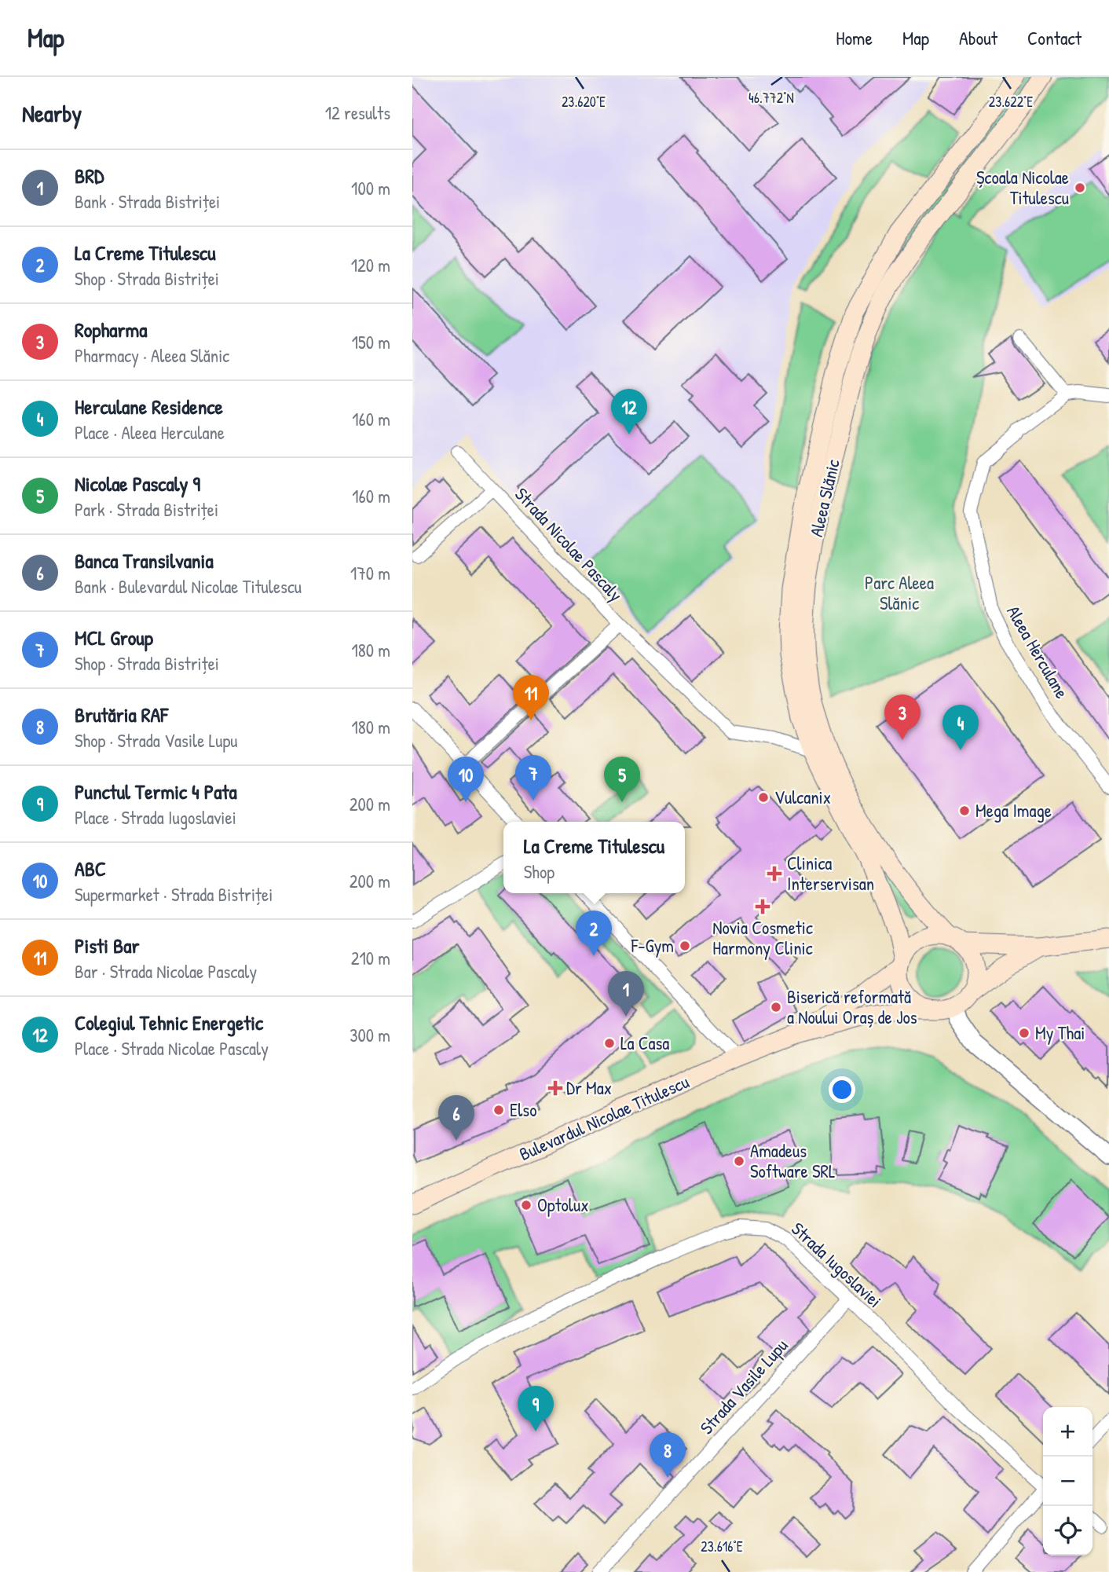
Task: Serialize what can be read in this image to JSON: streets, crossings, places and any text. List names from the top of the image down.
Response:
{
  "streets": {
    "main road": ["Aleea Slănic", "Bulevardul Nicolae Titulescu"],
    "street": [
      "Strada Nicolae Pascaly",
      "Aleea Herculane",
      "Strada Iugoslaviei",
      "Strada Vasile Lupu"
    ]
  },
  "crossings": [
    ["Aleea Slănic", "Strada Nicolae Pascaly"],
    ["Aleea Slănic", "Bulevardul Nicolae Titulescu"],
    ["Strada Iugoslaviei", "Strada Vasile Lupu"]
  ],
  "parks": ["Parc Aleea Slănic"],
  "places": {
    "other": [
      "Școala Nicolae Titulescu",
      "Vulcanix",
      "Mega Image",
      "F-Gym",
      "Biserică reformată a Noului Oraș de Jos",
      "My Thai",
      "La Casa",
      "Elso",
      "Amadeus Software SRL",
      "Optolux"
    ],
    "health": ["Clinica Interservisan", "Novia Cosmetic Harmony Clinic", "Dr Max"]
  },
  "page": {
    "header": "Map",
    "nav": [
      "Home",
      "Map",
      "About",
      "Contact"
    ],
    "heading": ["Nearby", "12 results"],
    "list": [
      {
        "mark": "1",
        "name": "BRD",
        "note": "Bank · Strada Bistriței",
        "value": "100 m"
      },
      {
        "mark": "2",
        "name": "La Creme Titulescu",
        "note": "Shop · Strada Bistriței",
        "value": "120 m"
      },
      {
        "mark": "3",
        "name": "Ropharma",
        "note": "Pharmacy · Aleea Slănic",
        "value": "150 m"
      },
      {
        "mark": "4",
        "name": "Herculane Residence",
        "note": "Place · Aleea Herculane",
        "value": "160 m"
      },
      {
        "mark": "5",
        "name": "Nicolae Pascaly 9",
        "note": "Park · Strada Bistriței",
        "value": "160 m"
      },
      {
        "mark": "6",
        "name": "Banca Transilvania",
        "note": "Bank · Bulevardul Nicolae Titulescu",
        "value": "170 m"
      },
      {
        "mark": "7",
        "name": "MCL Group",
        "note": "Shop · Strada Bistriței",
        "value": "180 m"
      },
      {
        "mark": "8",
        "name": "Brutăria RAF",
        "note": "Shop · Strada Vasile Lupu",
        "value": "180 m"
      },
      {
        "mark": "9",
        "name": "Punctul Termic 4 Pata",
        "note": "Place · Strada Iugoslaviei",
        "value": "200 m"
      },
      {
        "mark": "10",
        "name": "ABC",
        "note": "Supermarket · Strada Bistriței",
        "value": "200 m"
      },
      {
        "mark": "11",
        "name": "Pisti Bar",
        "note": "Bar · Strada Nicolae Pascaly",
        "value": "210 m"
      },
      {
        "mark": "12",
        "name": "Colegiul Tehnic Energetic",
        "note": "Place · Strada Nicolae Pascaly",
        "value": "300 m"
      }
    ],
    "pins": [
      "12",
      "11",
      "3",
      "4",
      "7",
      "5",
      "10",
      "2",
      "1",
      "6",
      "9",
      "8"
    ],
    "popup": ["La Creme Titulescu", "Shop"],
    "map_buttons": ["+", "−"]
  },
  "coordinates": [
    "46.772°N",
    "23.620°E",
    "23.622°E",
    "23.616°E"
  ]
}
